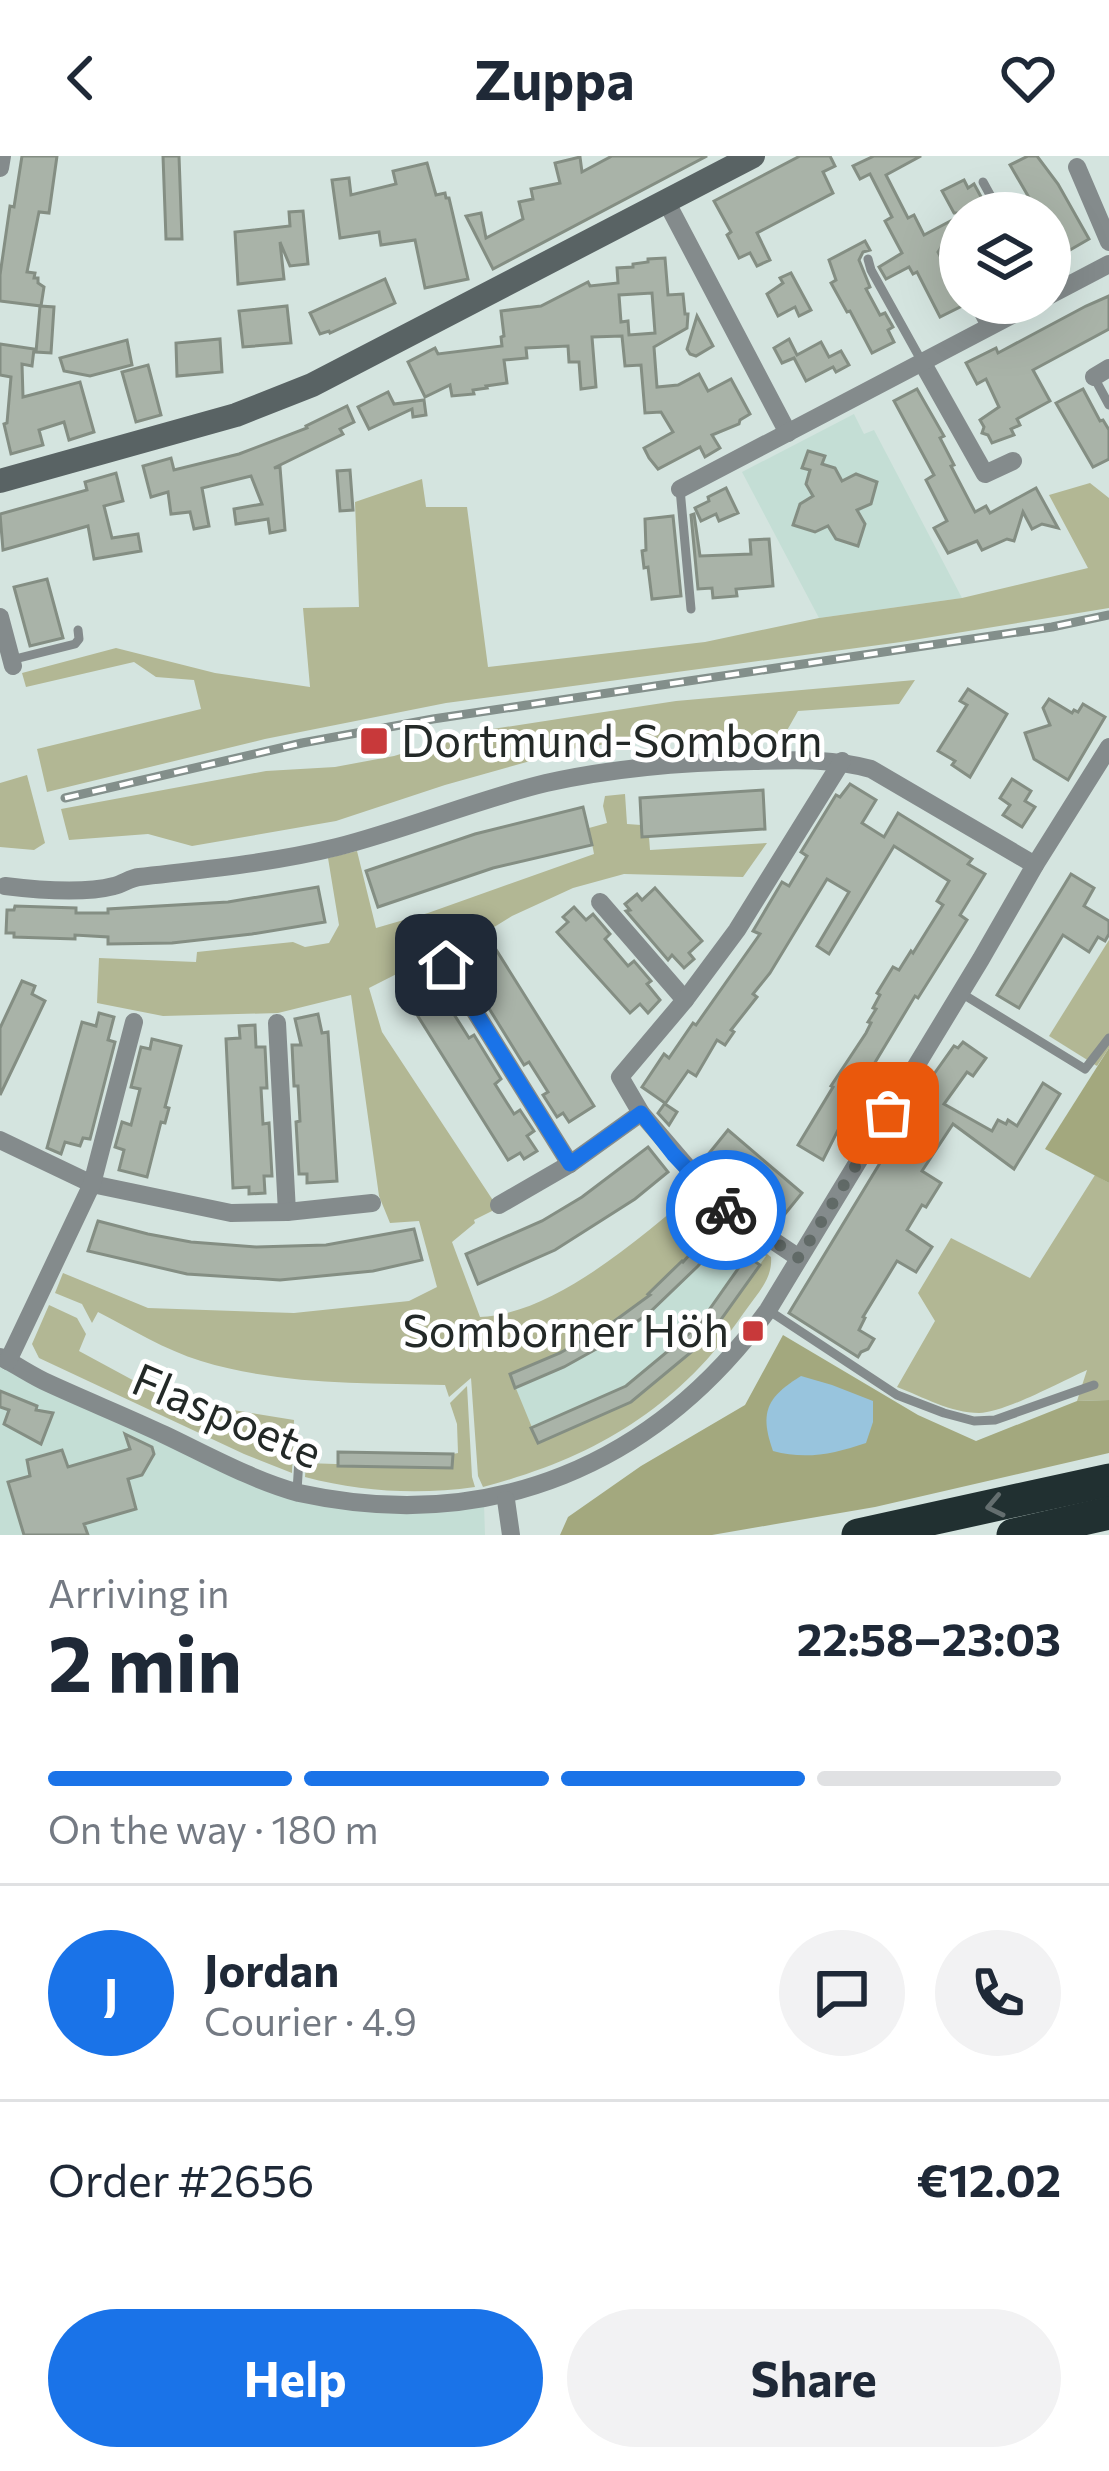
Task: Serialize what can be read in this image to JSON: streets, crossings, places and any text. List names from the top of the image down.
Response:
{
  "streets": {
    "street": ["Flaspoete"]
  },
  "places": {
    "transit": ["Dortmund-Somborn", "Somborner Höh"]
  },
  "page": {
    "header": "Zuppa",
    "heading": ["2 min", "Arriving in", "22:58–23:03"],
    "panel": [
      "Jordan",
      "Courier · 4.9",
      "Order #2656",
      "€12.02"
    ],
    "bar": "On the way · 180 m",
    "round": "J",
    "buttons": ["Help", "Share"]
  }
}
